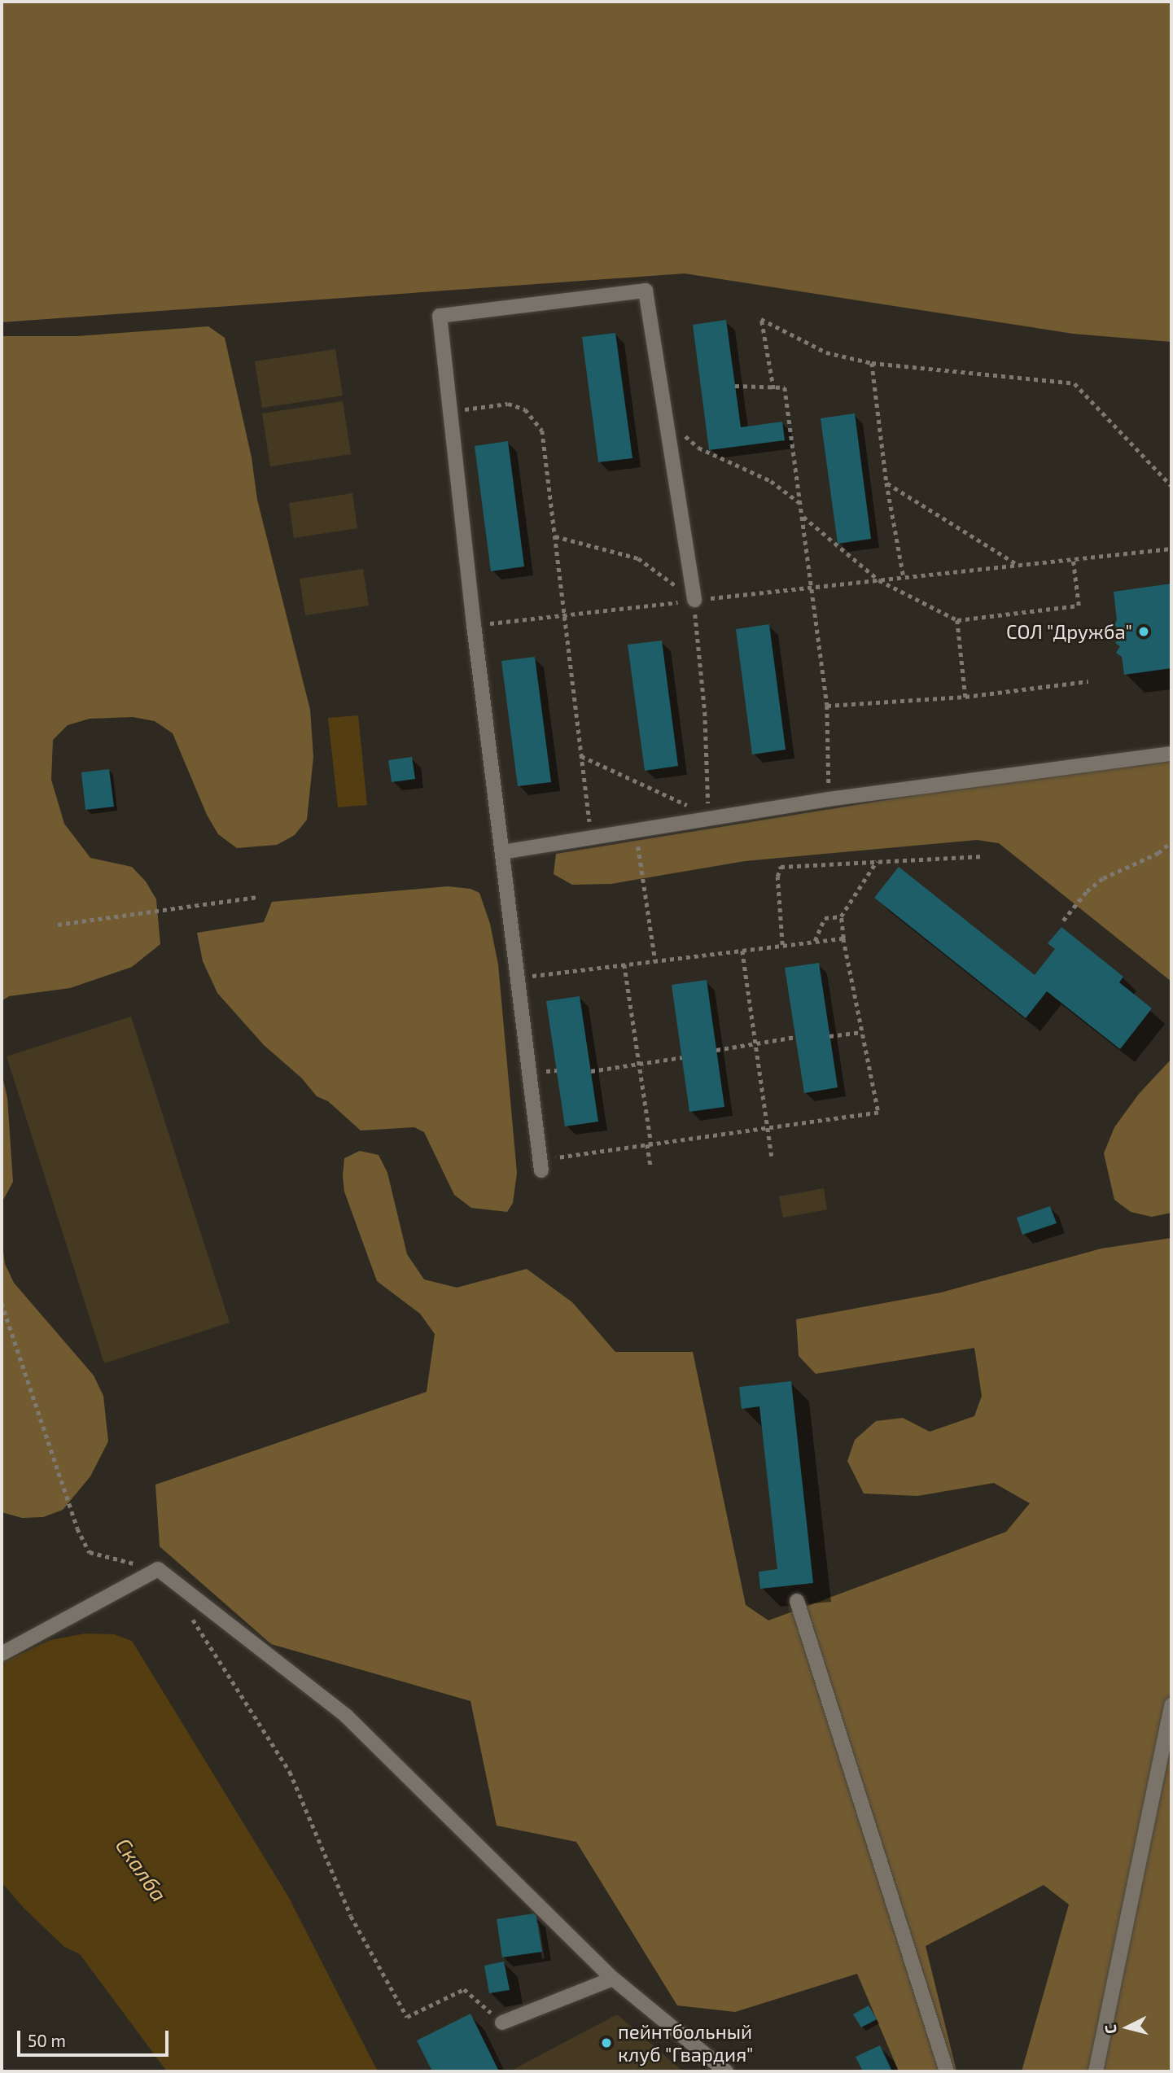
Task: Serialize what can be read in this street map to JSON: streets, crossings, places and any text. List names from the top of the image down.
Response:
{
  "water": ["Скалба"],
  "places": ["СОЛ \"Дружба\"", "пейнтбольный клуб \"Гвардия\""],
  "scale_bar": "50 m",
  "north": "left"
}
